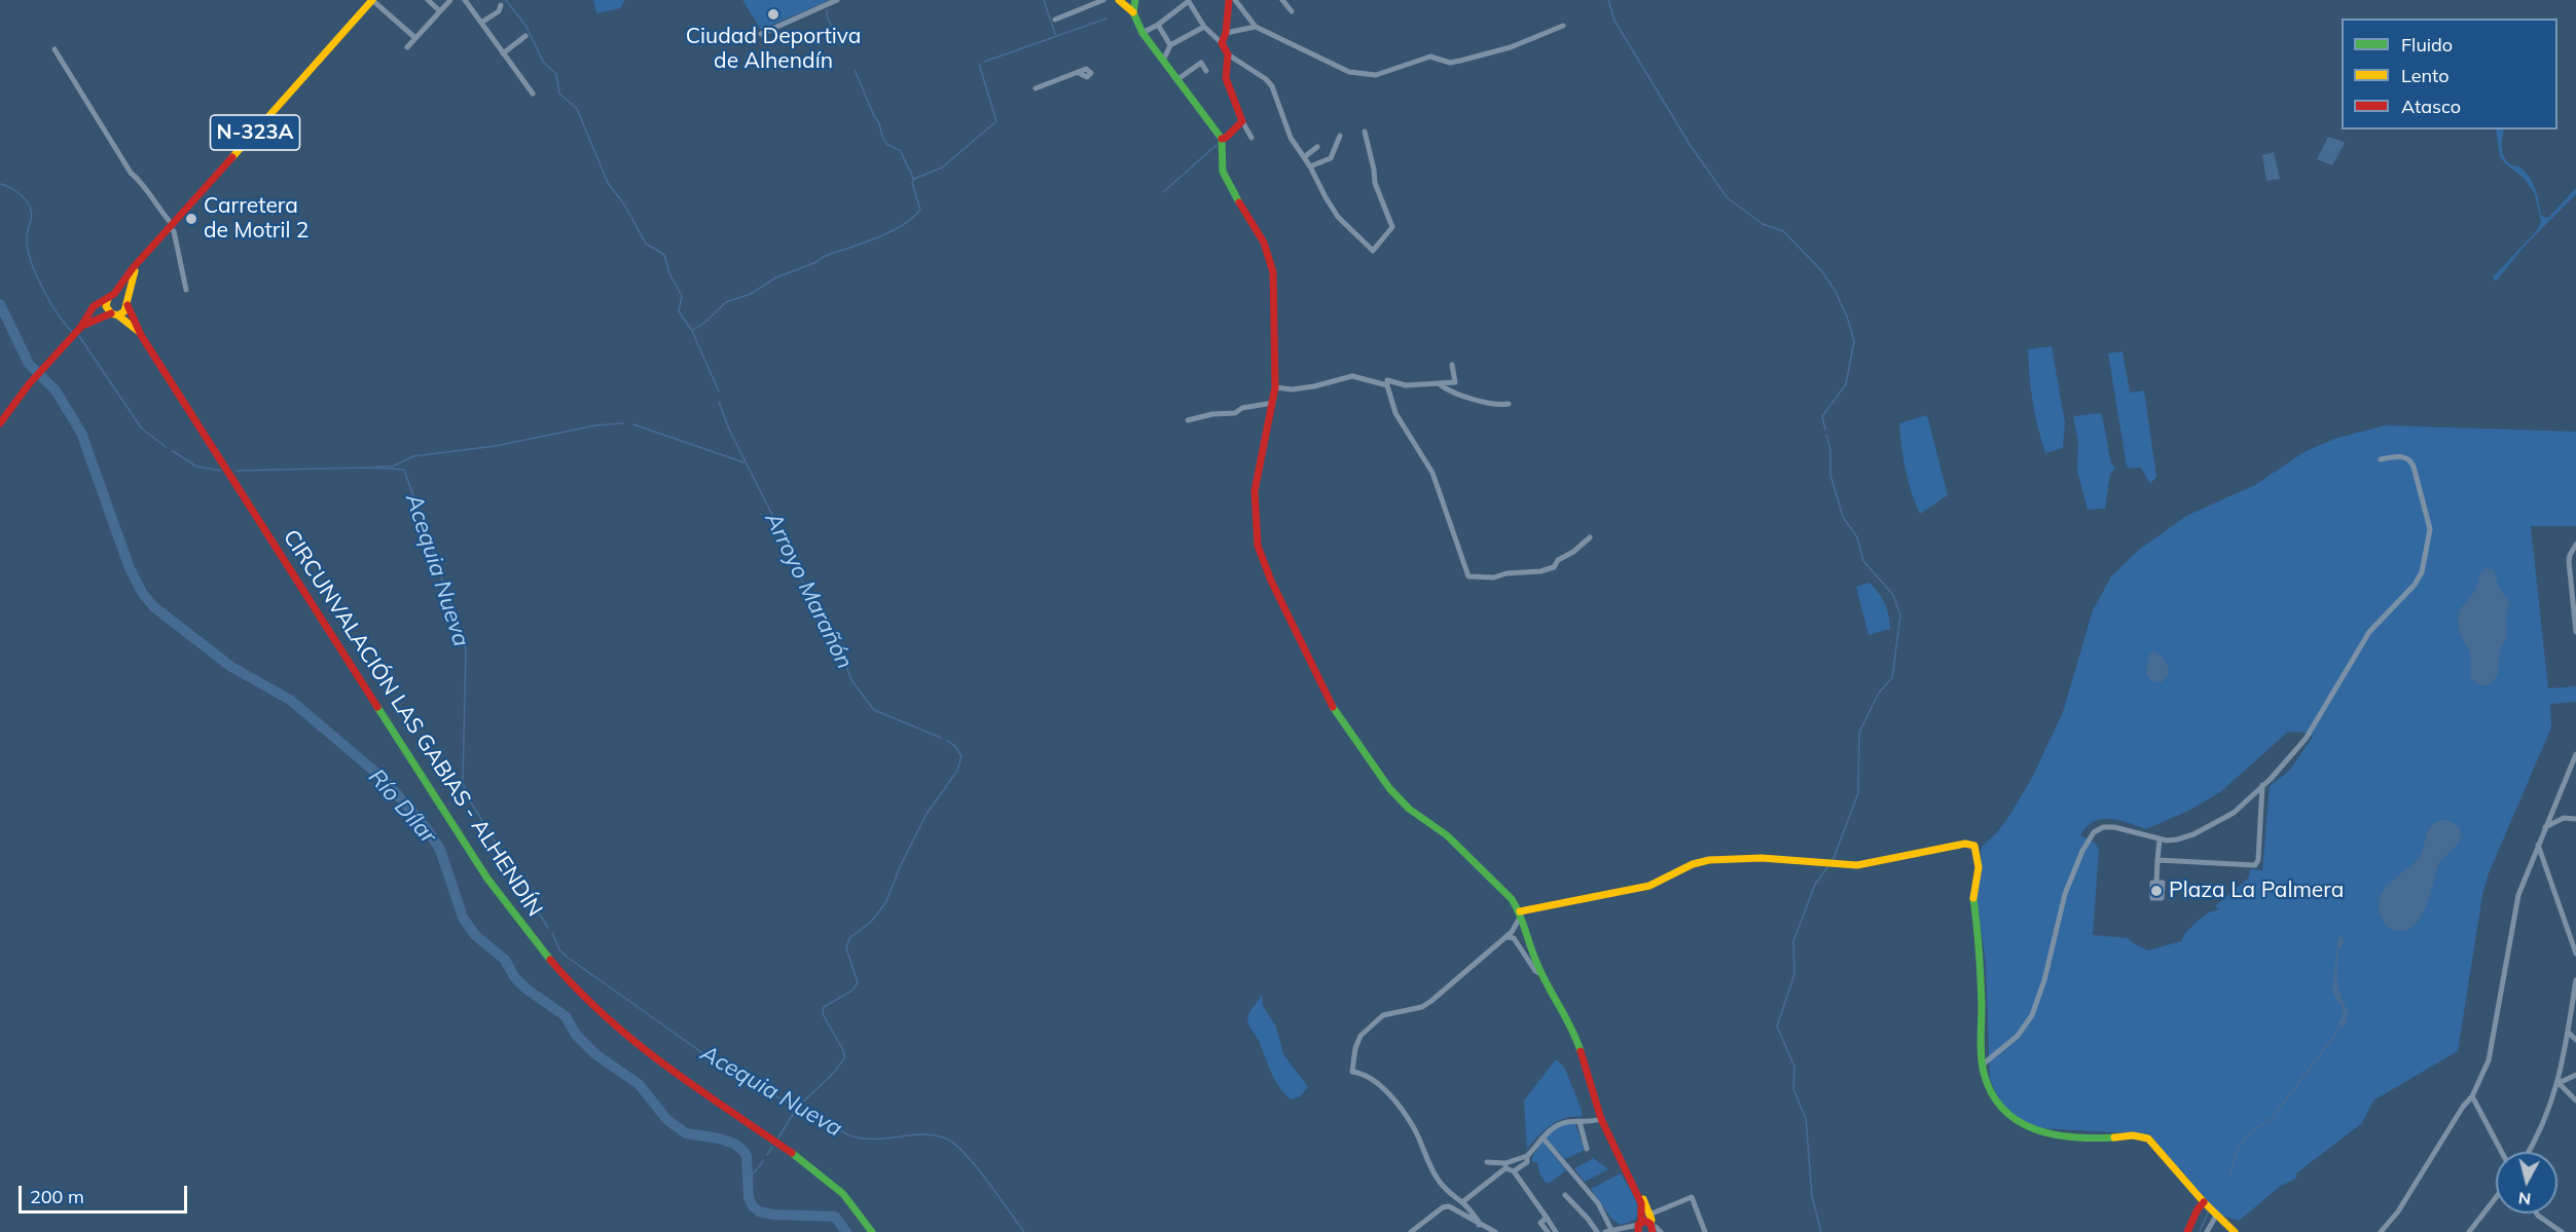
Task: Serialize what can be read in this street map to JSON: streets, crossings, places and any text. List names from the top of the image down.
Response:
{
  "streets": {
    "street": ["N-323A", "CIRCUNVALACIÓN LAS GABIAS - ALHENDÍN"]
  },
  "crossings": [
    ["N-323A", "CIRCUNVALACIÓN LAS GABIAS - ALHENDÍN"]
  ],
  "water": ["Acequia Nueva", "Arroyo Marañón", "Río Dílar"],
  "places": ["Ciudad Deportiva de Alhendín", "Carretera de Motril 2", "Plaza La Palmera"],
  "legend": ["Fluido", "Lento", "Atasco"],
  "scale_bar": "200 m",
  "north": "bottom"
}
